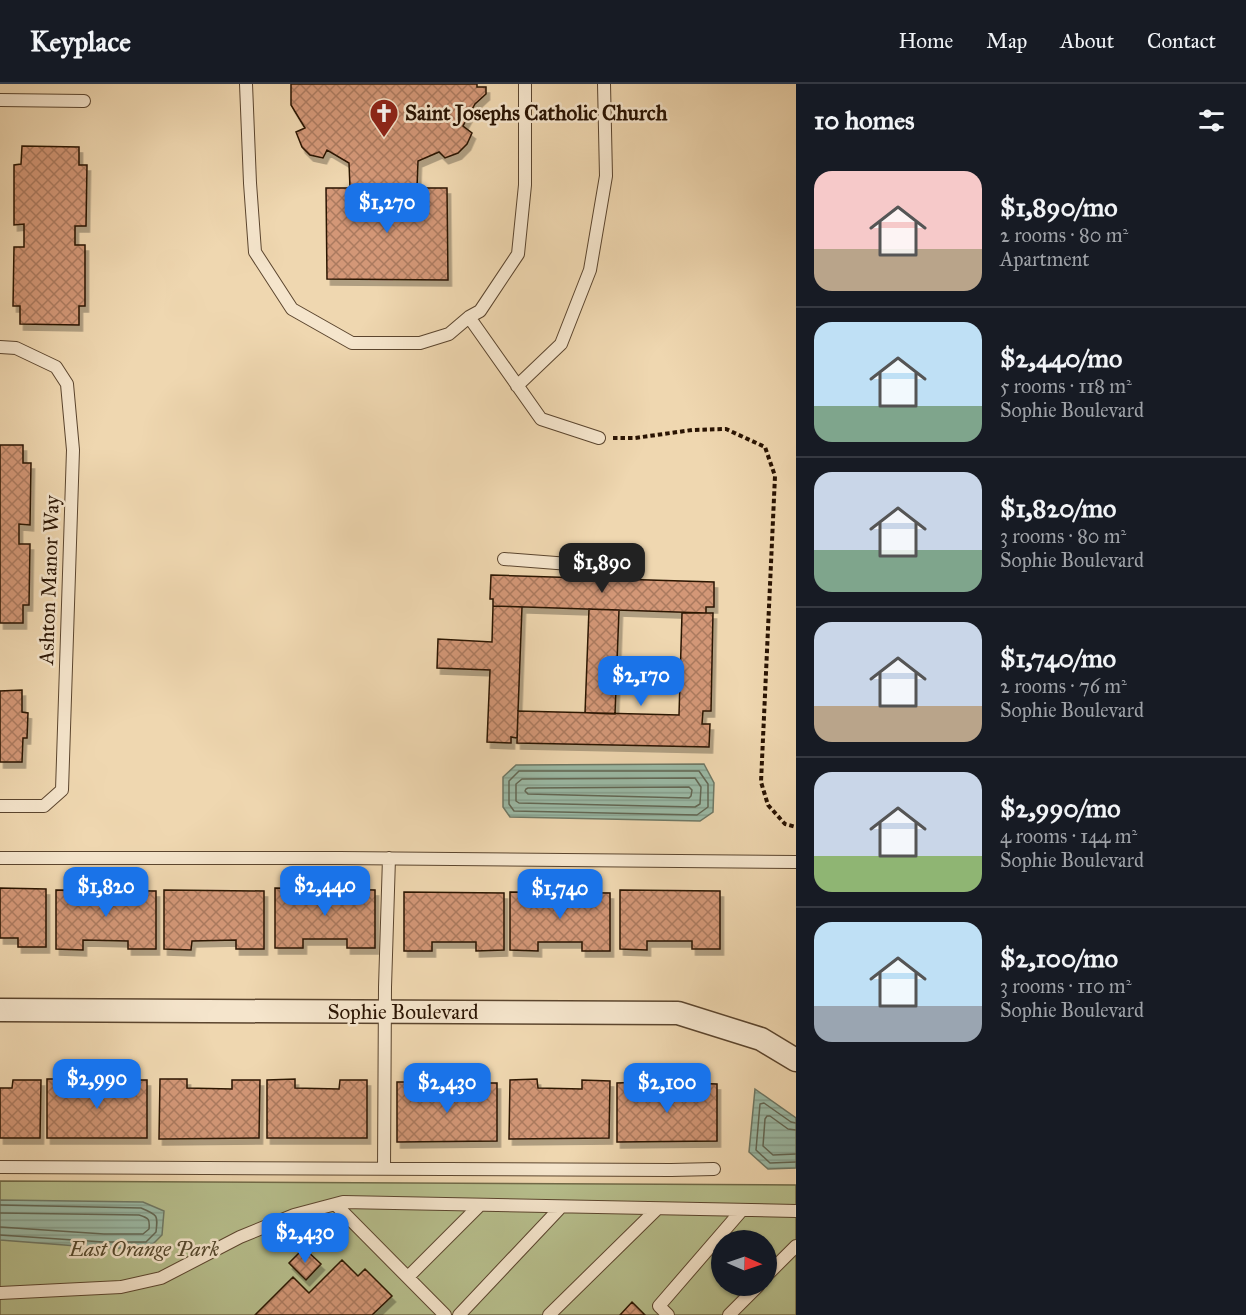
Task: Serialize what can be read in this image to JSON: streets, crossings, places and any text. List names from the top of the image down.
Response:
{
  "streets": {
    "street": ["Sophie Boulevard"],
    "lane": ["Ashton Manor Way"]
  },
  "parks": ["East Orange Park"],
  "places": {
    "church": ["Saint Josephs Catholic Church"]
  },
  "north": "right",
  "page": {
    "header": "Keyplace",
    "nav": [
      "Home",
      "Map",
      "About",
      "Contact"
    ],
    "heading": "10 homes",
    "list": [
      {
        "name": "$1,890/mo",
        "note": "2 rooms · 80 m² · Apartment"
      },
      {
        "name": "$2,440/mo",
        "note": "5 rooms · 118 m² · Sophie Boulevard"
      },
      {
        "name": "$1,820/mo",
        "note": "3 rooms · 80 m² · Sophie Boulevard"
      },
      {
        "name": "$1,740/mo",
        "note": "2 rooms · 76 m² · Sophie Boulevard"
      },
      {
        "name": "$2,990/mo",
        "note": "4 rooms · 144 m² · Sophie Boulevard"
      },
      {
        "name": "$2,100/mo",
        "note": "3 rooms · 110 m² · Sophie Boulevard"
      }
    ],
    "price": [
      "$1,270",
      "$1,890",
      "$2,170",
      "$2,440",
      "$1,820",
      "$1,740",
      "$2,990",
      "$2,430",
      "$2,100",
      "$2,430"
    ]
  }
}
